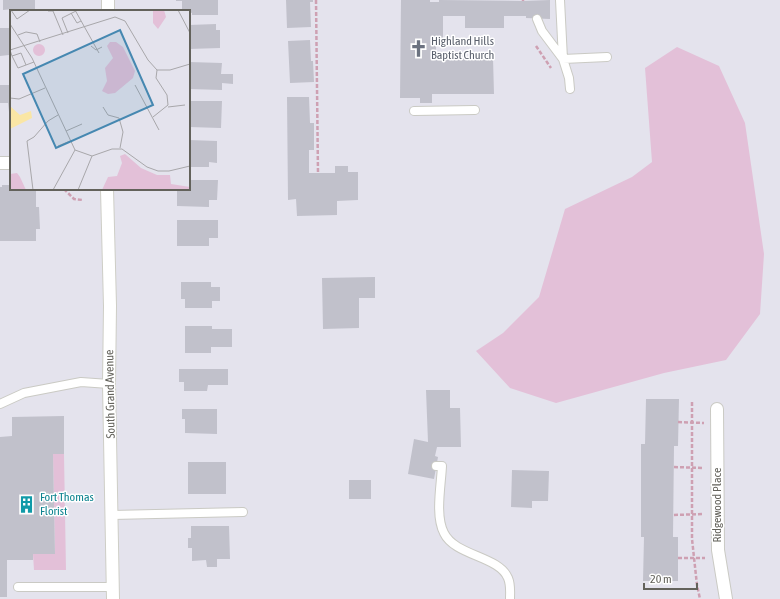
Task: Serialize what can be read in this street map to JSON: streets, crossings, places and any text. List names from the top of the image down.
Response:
{
  "streets": {
    "main road": ["South Grand Avenue", "Ridgewood Place"]
  },
  "places": {
    "church": ["Highland Hills Baptist Church"],
    "building": ["Fort Thomas Florist"]
  },
  "scale_bar": "20 m"
}
